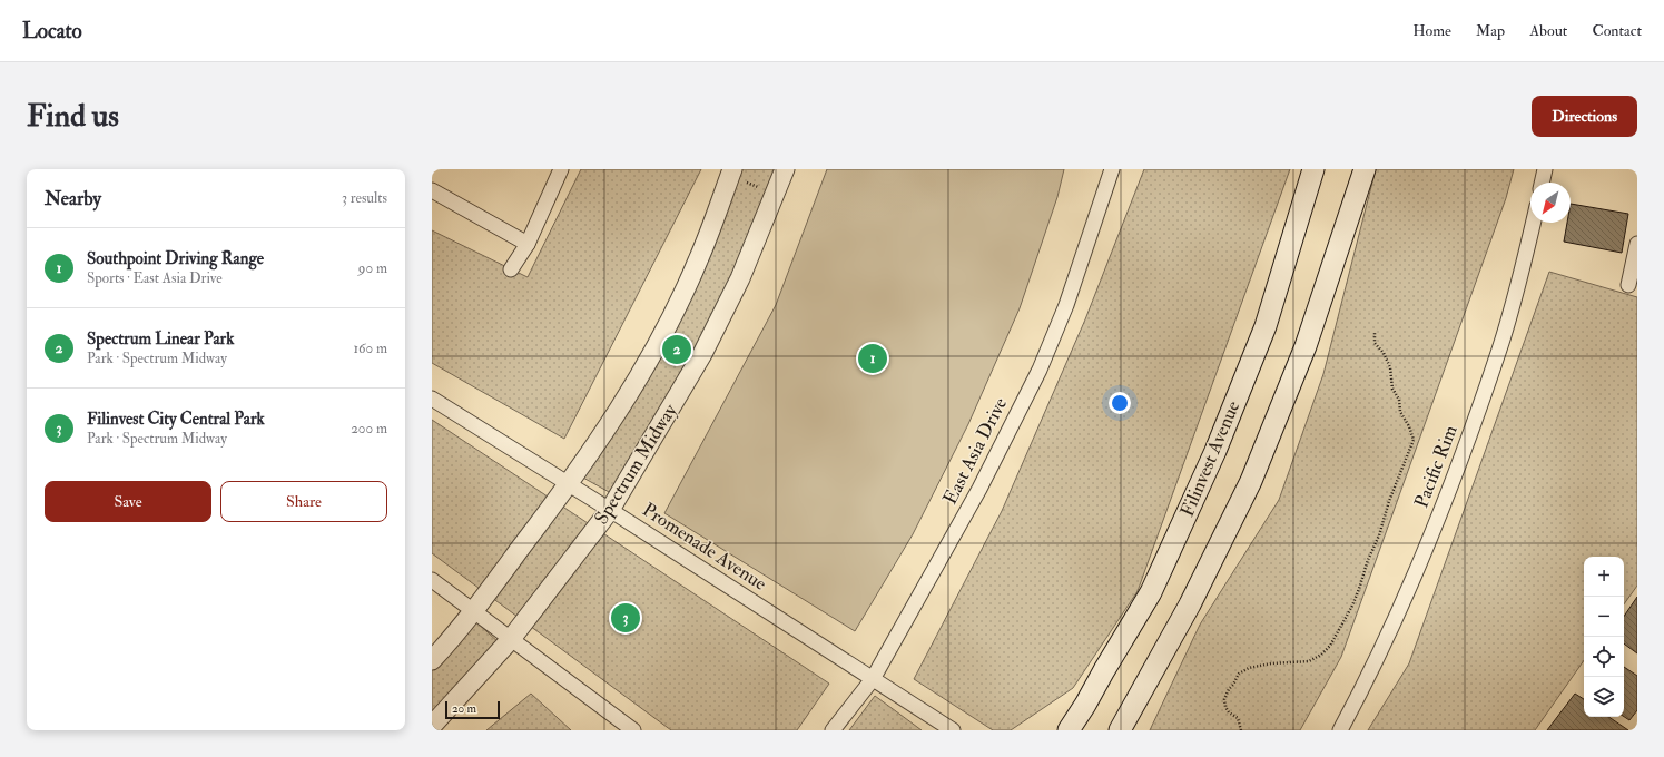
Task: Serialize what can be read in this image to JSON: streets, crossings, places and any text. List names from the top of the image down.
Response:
{
  "streets": {
    "main road": ["Filinvest Avenue"],
    "street": [
      "East Asia Drive",
      "Spectrum Midway",
      "Pacific Rim",
      "Promenade Avenue"
    ]
  },
  "crossings": [
    ["East Asia Drive", "Promenade Avenue"],
    ["Spectrum Midway", "Promenade Avenue"]
  ],
  "scale_bar": "20 m",
  "north": "bottom left",
  "page": {
    "header": "Locato",
    "nav": [
      "Home",
      "Map",
      "About",
      "Contact"
    ],
    "buttons": [
      "Directions",
      ["Save", "Share"]
    ],
    "title": "Find us",
    "heading": ["Nearby", "3 results"],
    "list": [
      {
        "mark": "1",
        "name": "Southpoint Driving Range",
        "note": "Sports · East Asia Drive",
        "value": "90 m"
      },
      {
        "mark": "2",
        "name": "Spectrum Linear Park",
        "note": "Park · Spectrum Midway",
        "value": "160 m"
      },
      {
        "mark": "3",
        "name": "Filinvest City Central Park",
        "note": "Park · Spectrum Midway",
        "value": "200 m"
      }
    ],
    "pins": ["2", "1", "3"],
    "map_buttons": ["+", "−"],
    "scale": "20 m"
  }
}
